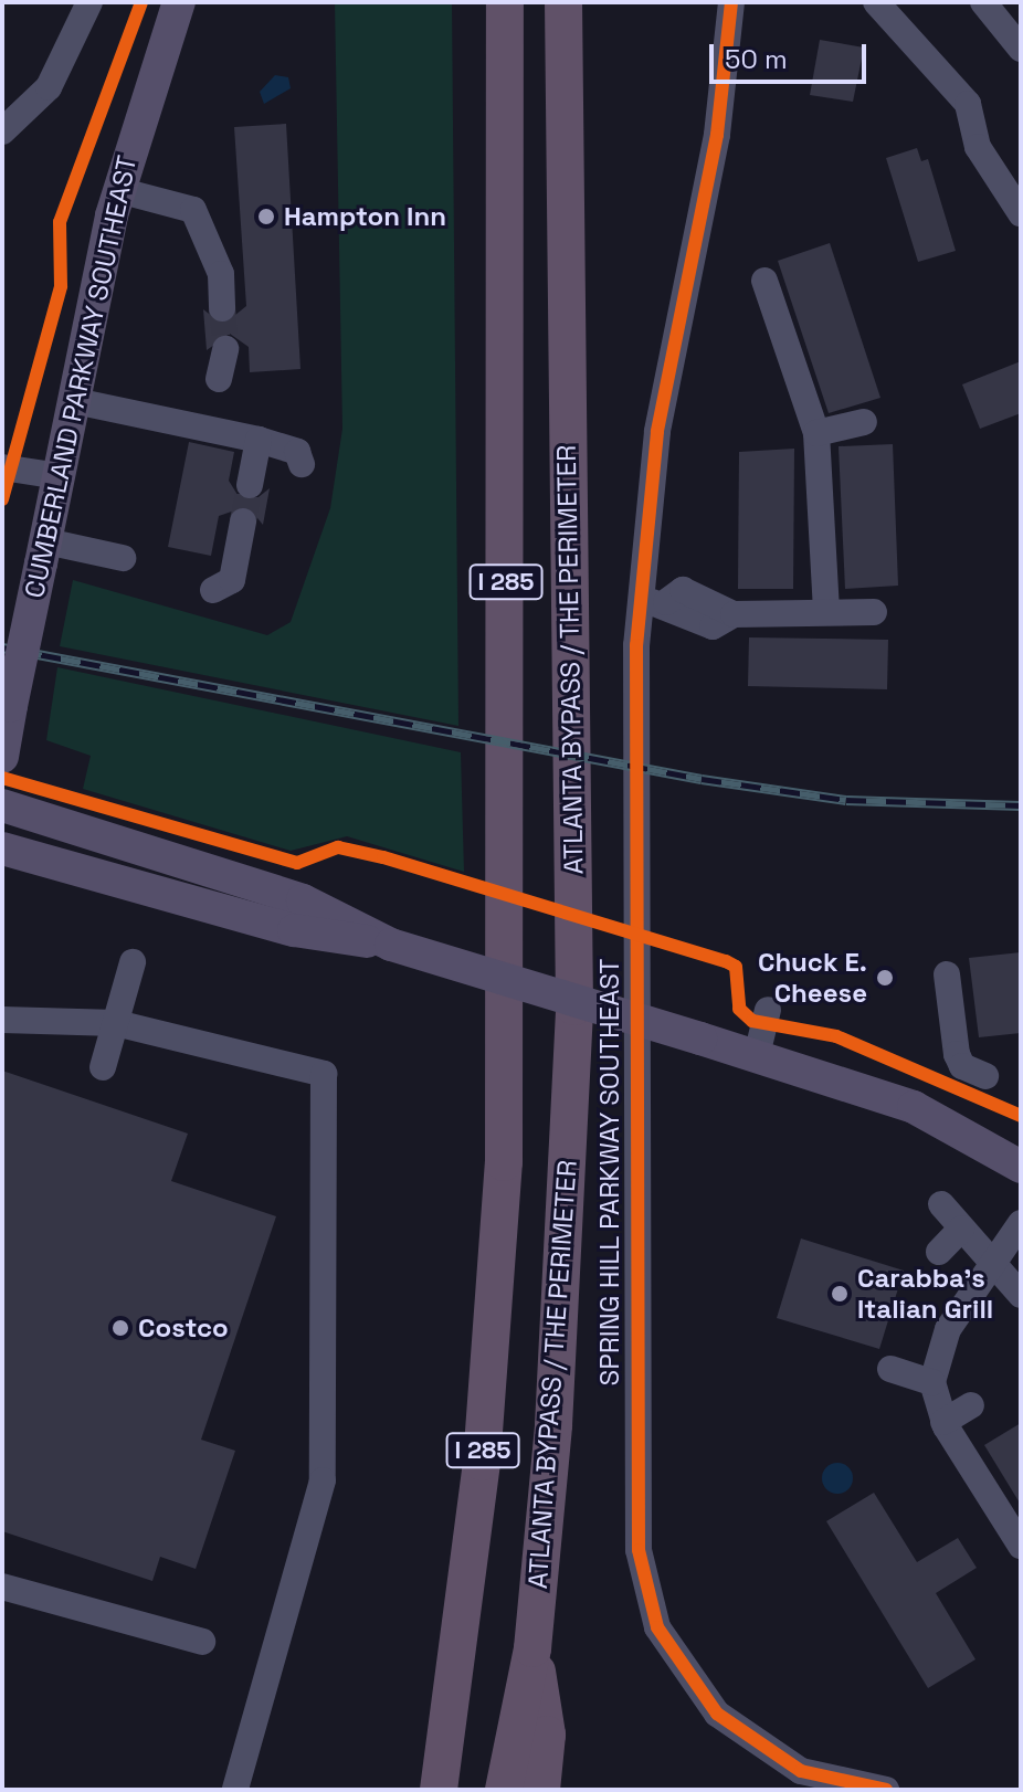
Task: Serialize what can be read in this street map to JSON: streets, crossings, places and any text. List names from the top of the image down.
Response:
{
  "streets": {
    "highway": ["I 285", "ATLANTA BYPASS / THE PERIMETER"],
    "main road": ["CUMBERLAND PARKWAY SOUTHEAST"],
    "street": ["SPRING HILL PARKWAY SOUTHEAST"]
  },
  "places": [
    "Hampton Inn",
    "Chuck E. Cheese",
    "Carabba's Italian Grill",
    "Costco"
  ],
  "scale_bar": "50 m"
}
